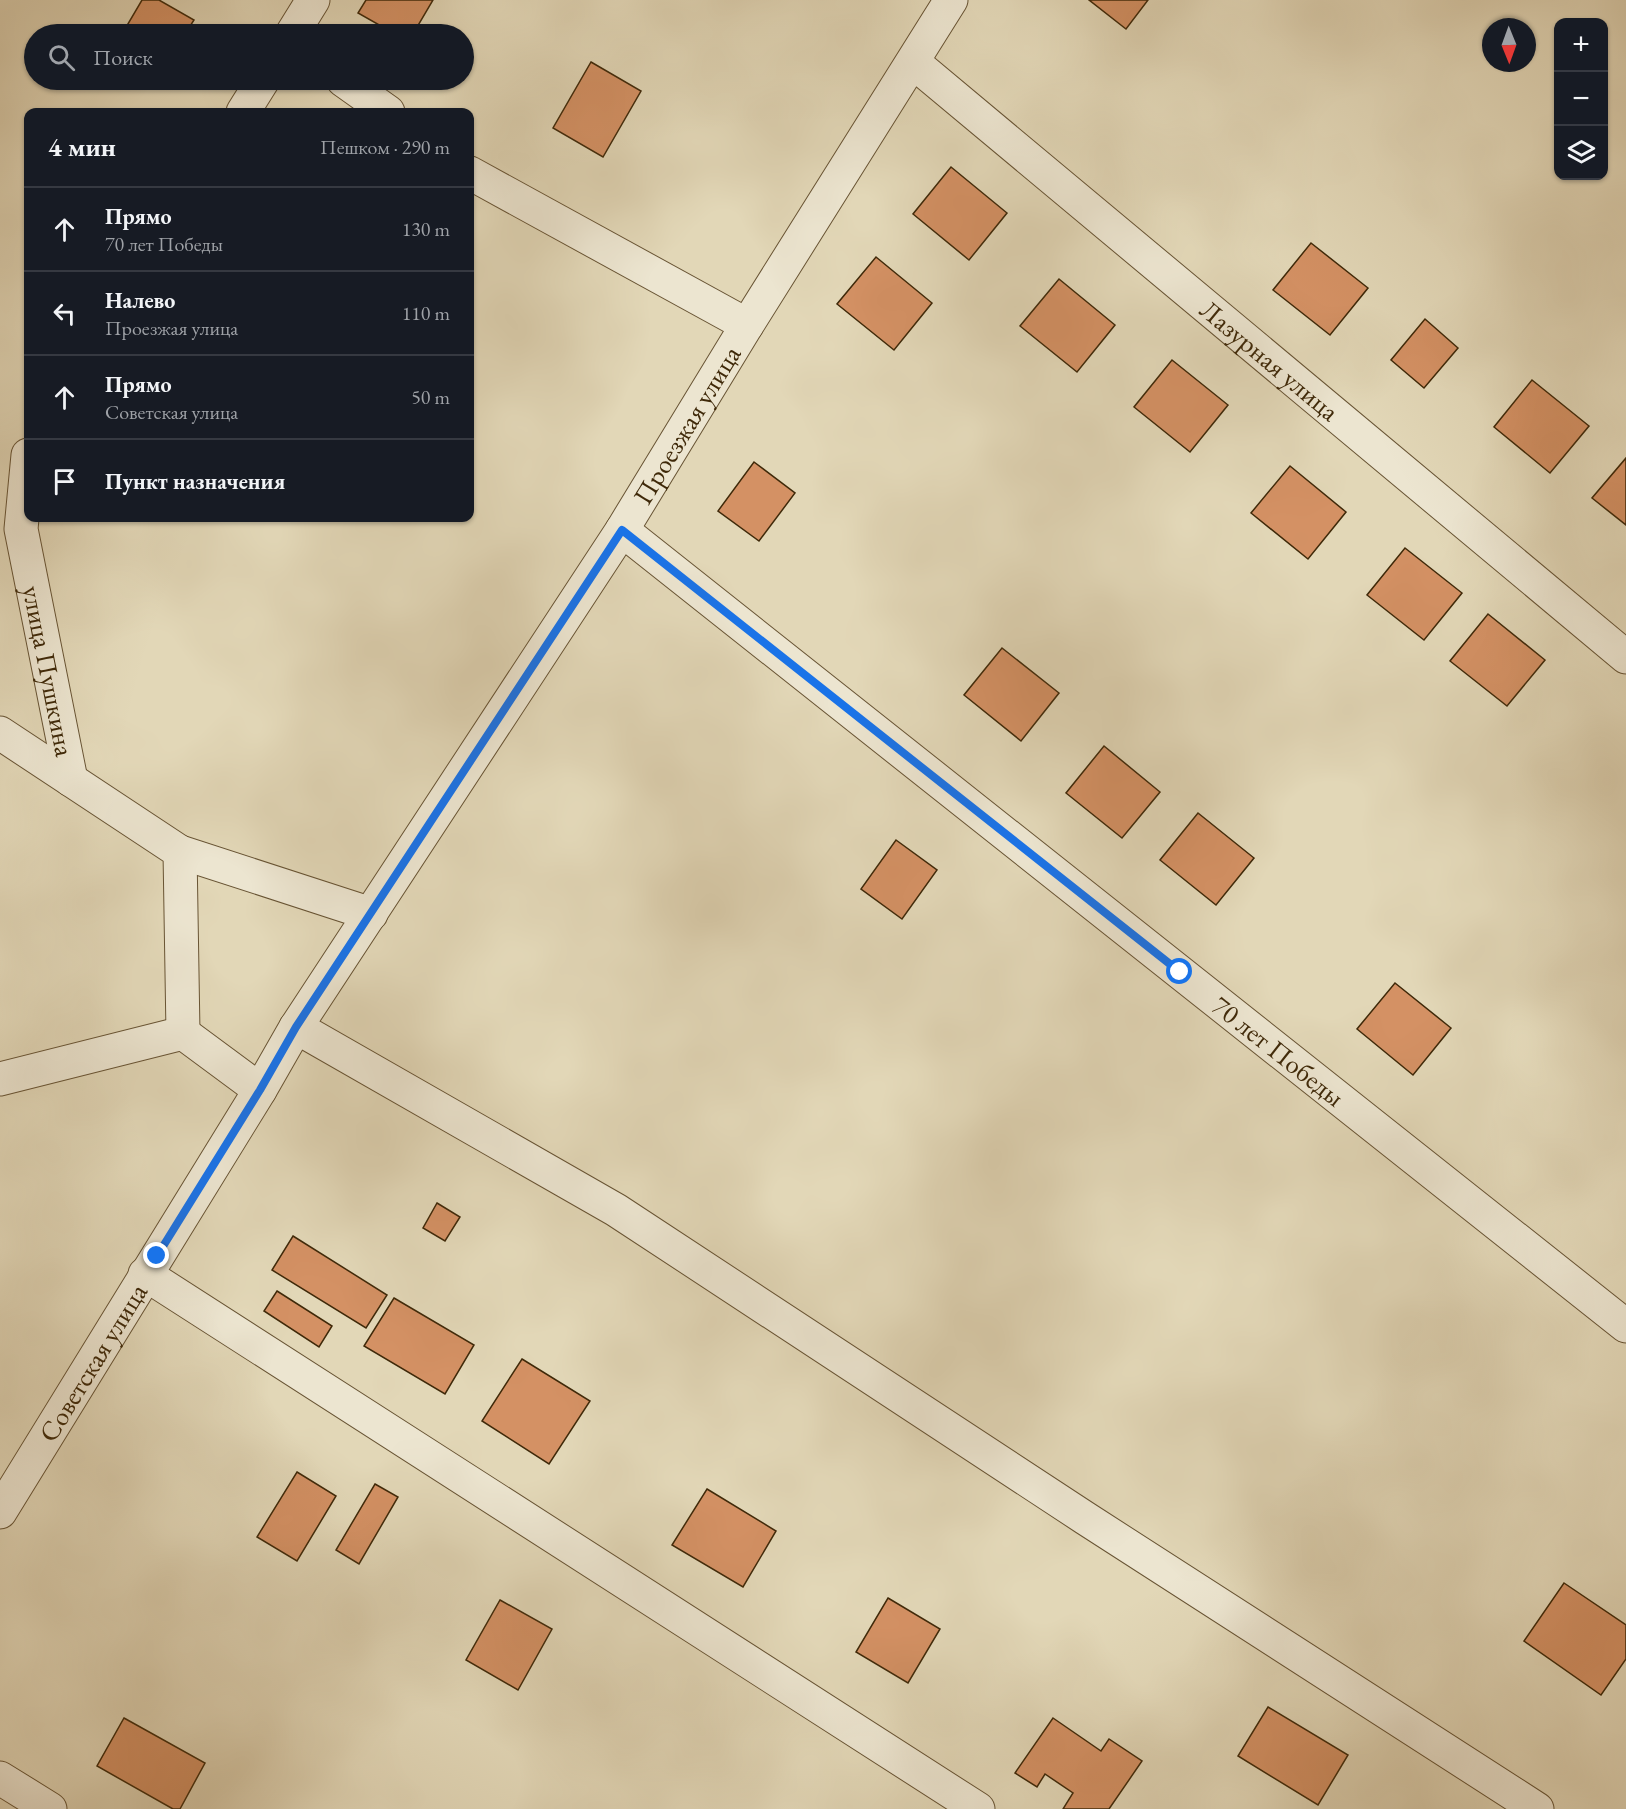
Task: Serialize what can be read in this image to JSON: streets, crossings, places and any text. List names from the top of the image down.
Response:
{
  "streets": {
    "street": [
      "Лазурная улица",
      "Проезжая улица",
      "улица Пушкина",
      "70 лет Победы",
      "Советская улица"
    ]
  },
  "crossings": [
    ["Лазурная улица", "Проезжая улица"],
    ["Проезжая улица", "70 лет Победы"],
    ["Проезжая улица", "Советская улица"]
  ],
  "north": "bottom",
  "page": {
    "map_buttons": ["+", "−"],
    "search": "Поиск",
    "heading": ["4 мин", "Пешком · 290 m"],
    "list": [
      ["Прямо", "70 лет Победы", "130 m"],
      ["Налево", "Проезжая улица", "110 m"],
      ["Прямо", "Советская улица", "50 m"],
      "Пункт назначения"
    ]
  }
}
